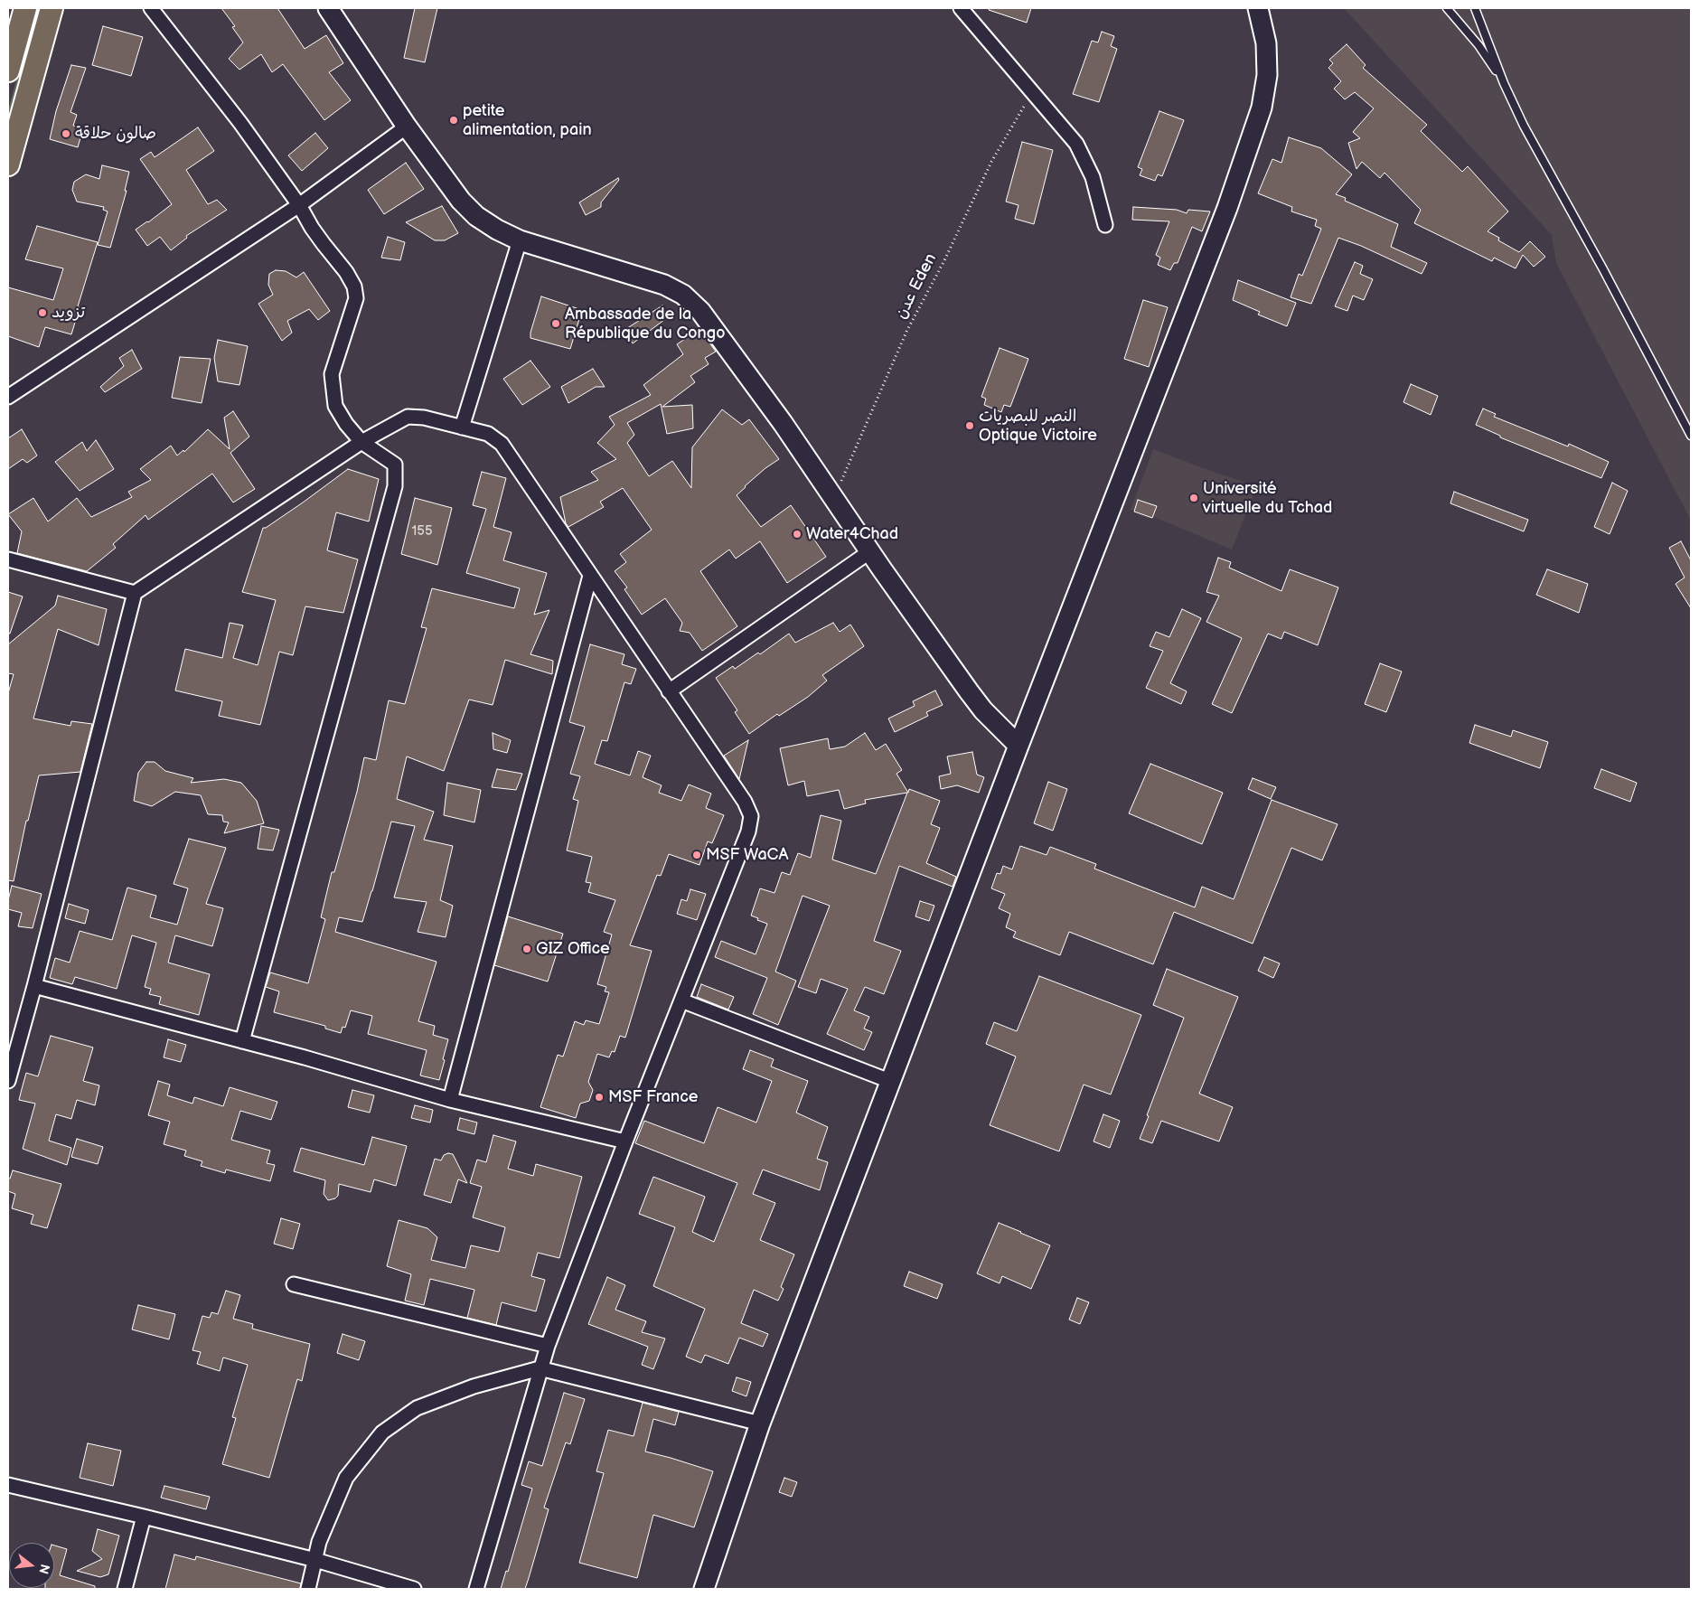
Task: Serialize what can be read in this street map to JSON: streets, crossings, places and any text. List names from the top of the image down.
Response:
{
  "streets": {
    "path": ["عدن Eden"]
  },
  "places": [
    "petite alimentation, pain",
    "صالون حلاقة",
    "تزويد",
    "Ambassade de la République du Congo",
    "النصر للبصريات Optique Victoire",
    "Université virtuelle du Tchad",
    "Water4Chad",
    "MSF WaCA",
    "GIZ Office",
    "MSF France"
  ],
  "house_numbers": ["155"],
  "north": "right"
}
